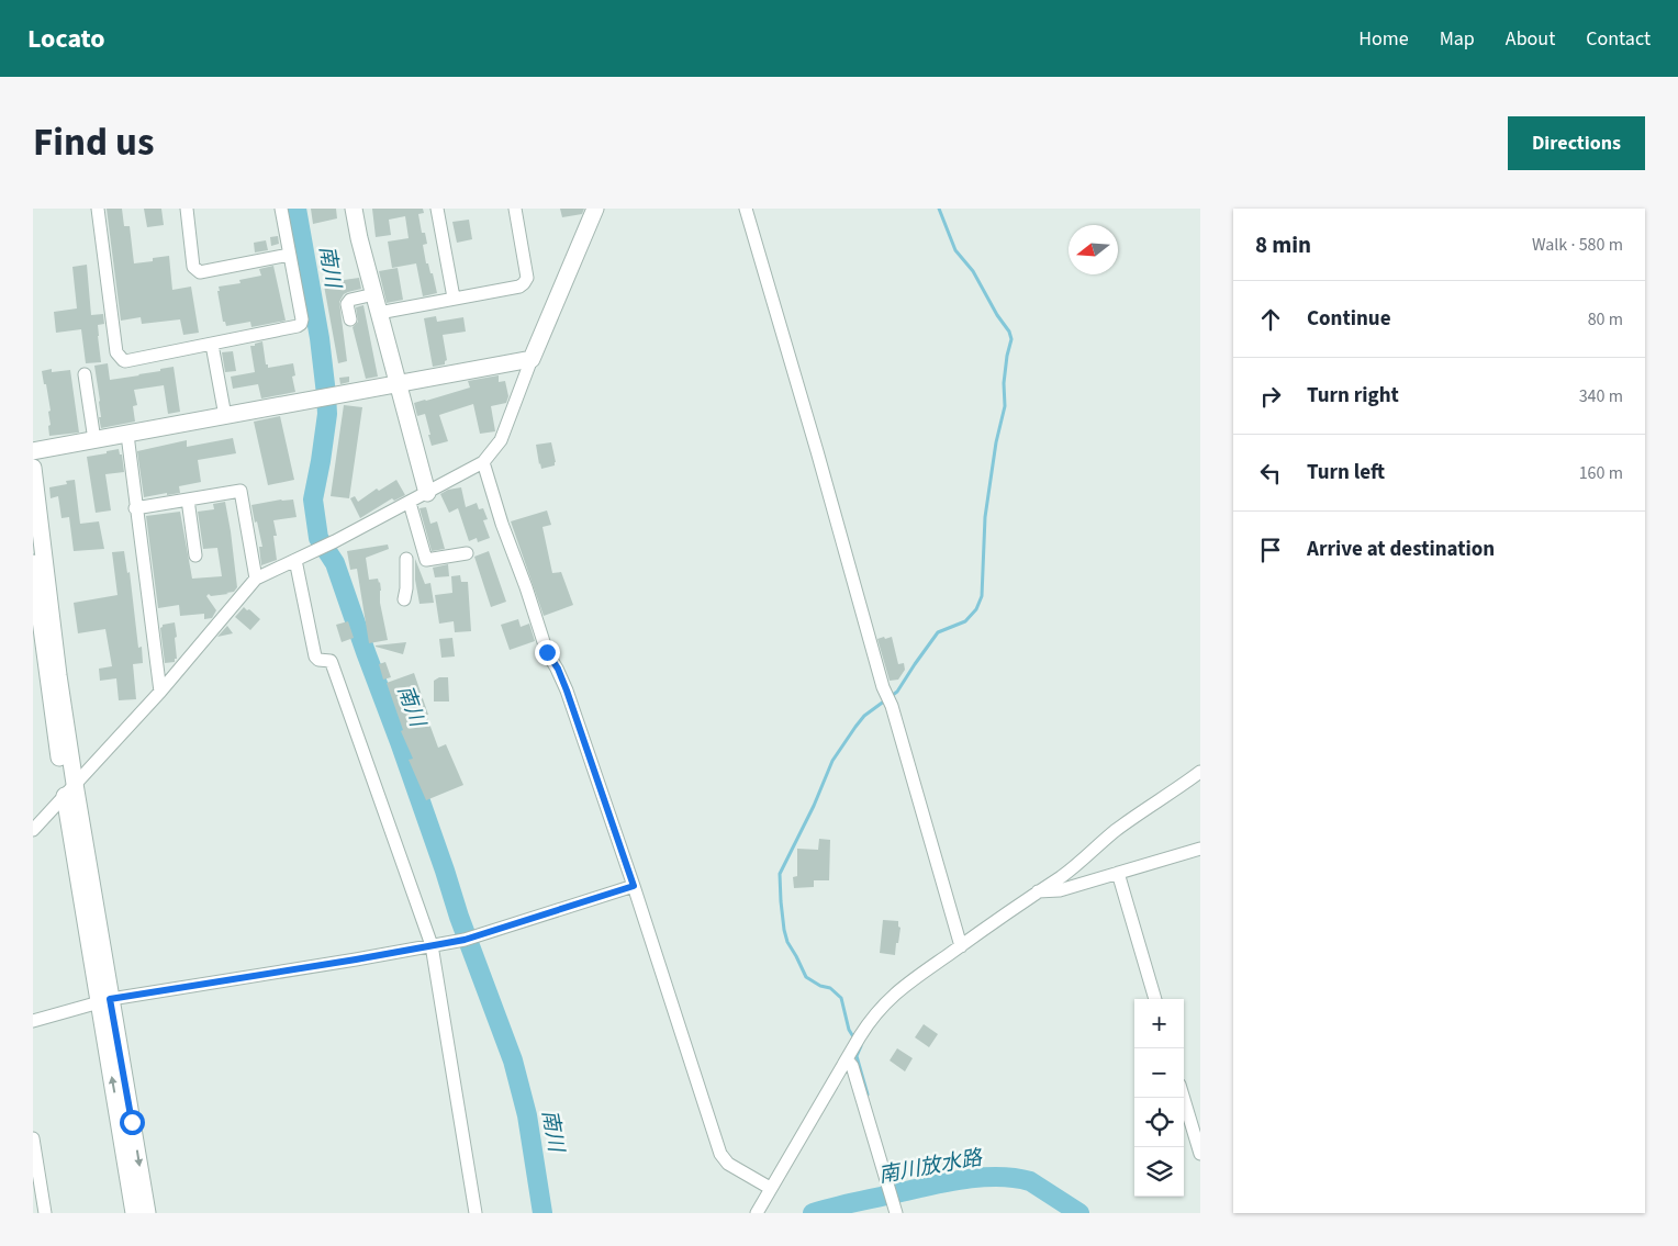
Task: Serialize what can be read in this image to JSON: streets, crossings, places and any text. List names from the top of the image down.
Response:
{
  "water": ["南川", "南川放水路"],
  "north": "left",
  "page": {
    "header": "Locato",
    "nav": [
      "Home",
      "Map",
      "About",
      "Contact"
    ],
    "title": "Find us",
    "buttons": "Directions",
    "heading": ["8 min", "Walk · 580 m"],
    "list": [
      ["Continue", "80 m"],
      ["Turn right", "340 m"],
      ["Turn left", "160 m"],
      "Arrive at destination"
    ],
    "map_buttons": ["+", "−"]
  }
}
